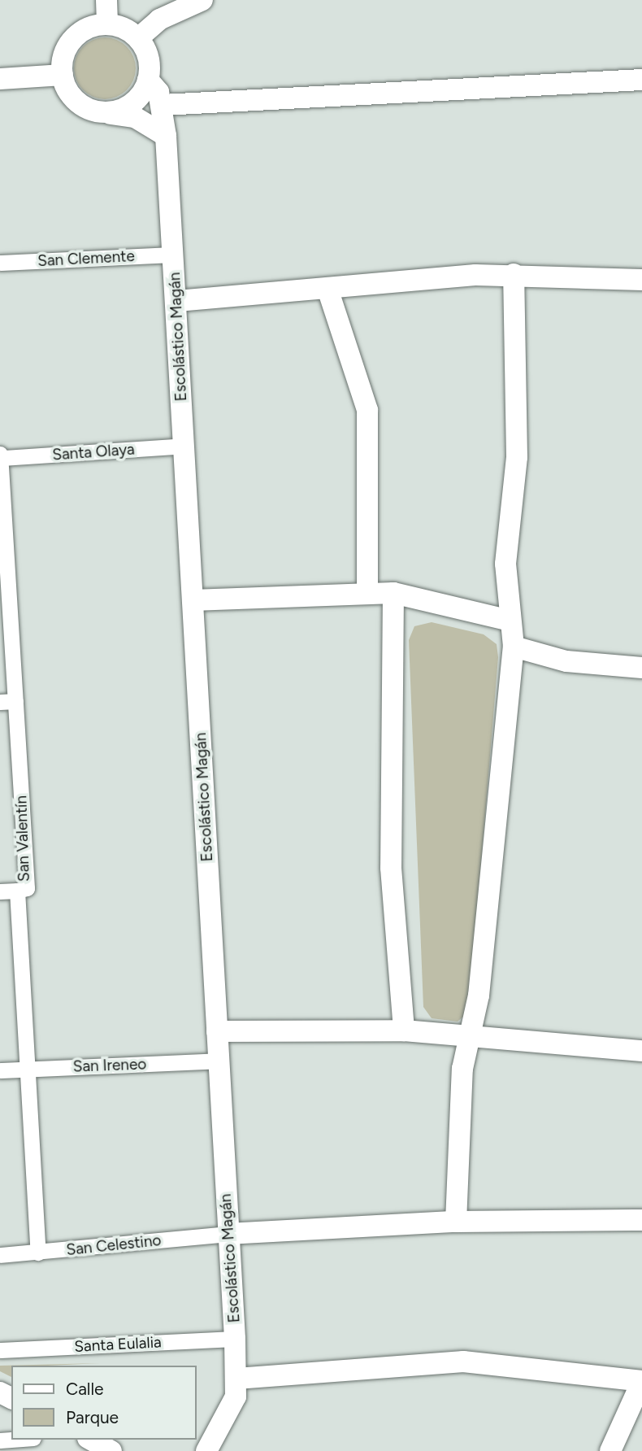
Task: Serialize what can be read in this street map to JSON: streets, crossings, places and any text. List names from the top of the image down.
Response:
{
  "streets": {
    "street": [
      "San Clemente",
      "Escolástico Magán",
      "Santa Olaya",
      "San Valentín",
      "San Ireneo",
      "San Celestino",
      "Santa Eulalia"
    ]
  },
  "crossings": [
    ["San Clemente", "Escolástico Magán"],
    ["Escolástico Magán", "Santa Olaya"],
    ["Escolástico Magán", "San Ireneo"],
    ["Escolástico Magán", "San Celestino"],
    ["Escolástico Magán", "Santa Eulalia"],
    ["Santa Olaya", "San Valentín"],
    ["San Valentín", "San Ireneo"],
    ["San Valentín", "San Celestino"]
  ],
  "legend": ["Calle", "Parque"]
}
